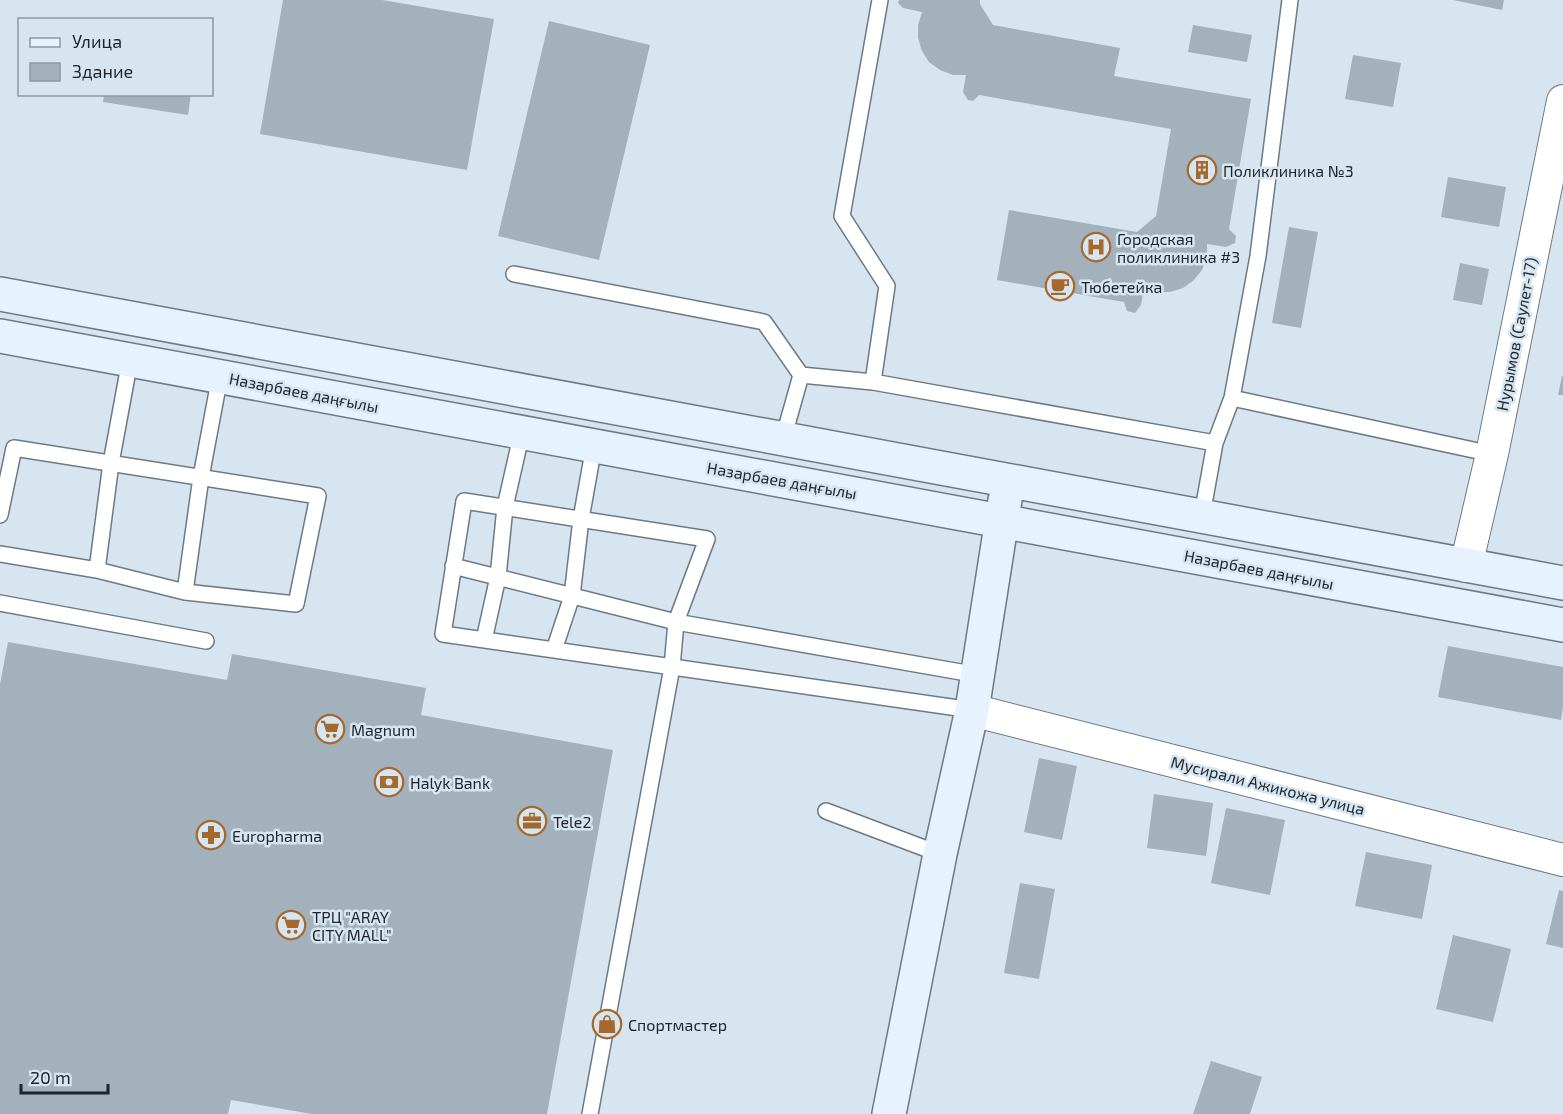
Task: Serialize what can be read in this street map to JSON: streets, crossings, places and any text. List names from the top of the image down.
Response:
{
  "streets": {
    "main road": ["Назарбаев даңғылы"],
    "street": ["Нурымов (Саулет-17)", "Мусирали Ажикожа улица"]
  },
  "places": {
    "building": ["Поликлиника №3"],
    "hospital": ["Городская поликлиника #3"],
    "cafe": ["Тюбетейка"],
    "supermarket": ["Magnum", "ТРЦ \"ARAY CITY MALL\""],
    "bank": ["Halyk Bank"],
    "office": ["Tele2"],
    "pharmacy": ["Europharma"],
    "shop": ["Спортмастер"]
  },
  "legend": ["Улица", "Здание"],
  "scale_bar": "20 m"
}
